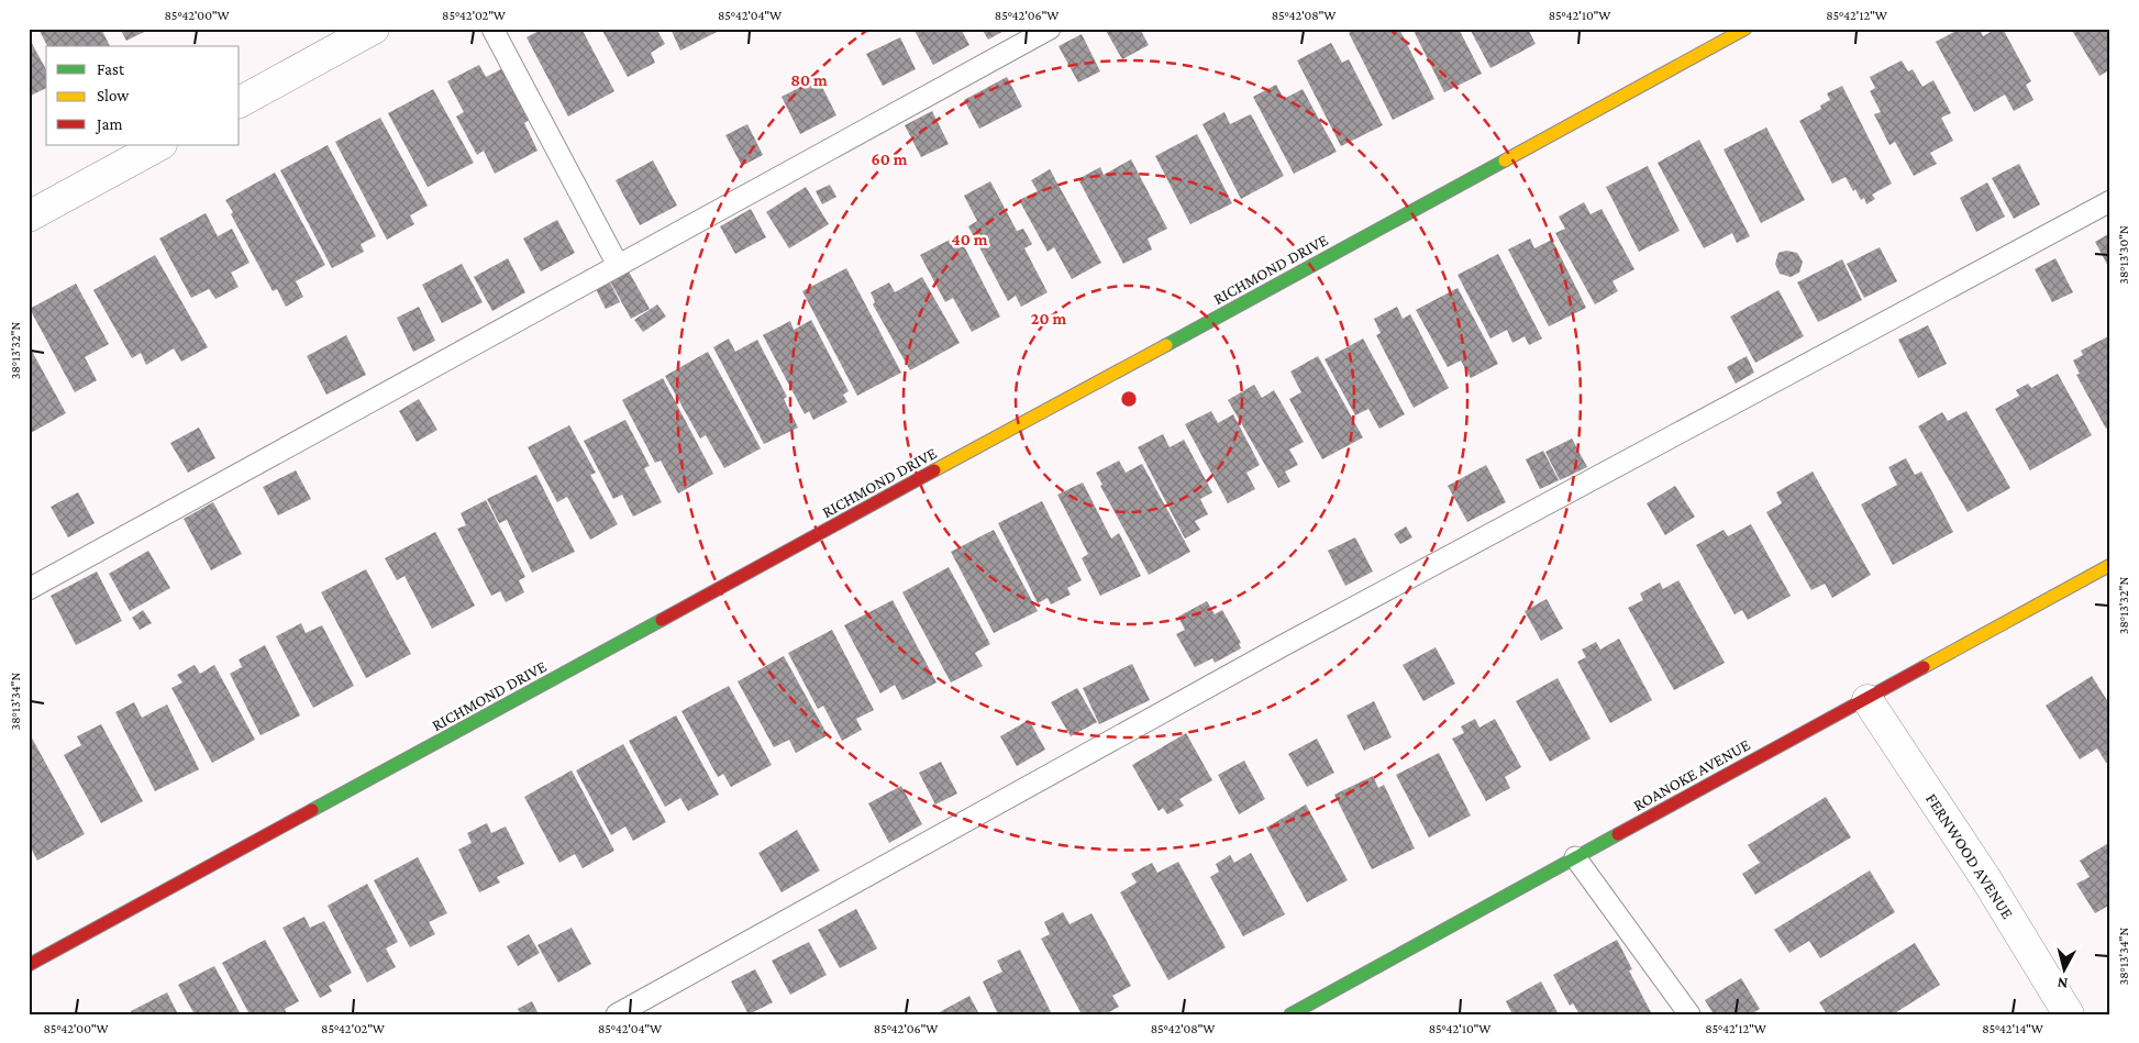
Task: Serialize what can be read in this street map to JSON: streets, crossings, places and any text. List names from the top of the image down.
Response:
{
  "streets": {
    "street": ["RICHMOND DRIVE", "ROANOKE AVENUE", "FERNWOOD AVENUE"]
  },
  "crossings": [
    ["ROANOKE AVENUE", "FERNWOOD AVENUE"]
  ],
  "legend": ["Fast", "Slow", "Jam"],
  "north": "bottom",
  "coordinates": [
    "85°42'00\"W",
    "85°42'02\"W",
    "85°42'04\"W",
    "85°42'06\"W",
    "85°42'08\"W",
    "85°42'10\"W",
    "85°42'12\"W",
    "38°13'30\"N",
    "38°13'32\"N",
    "38°13'34\"N",
    "85°42'14\"W"
  ],
  "rings": [
    "80 m",
    "60 m",
    "40 m",
    "20 m"
  ]
}
